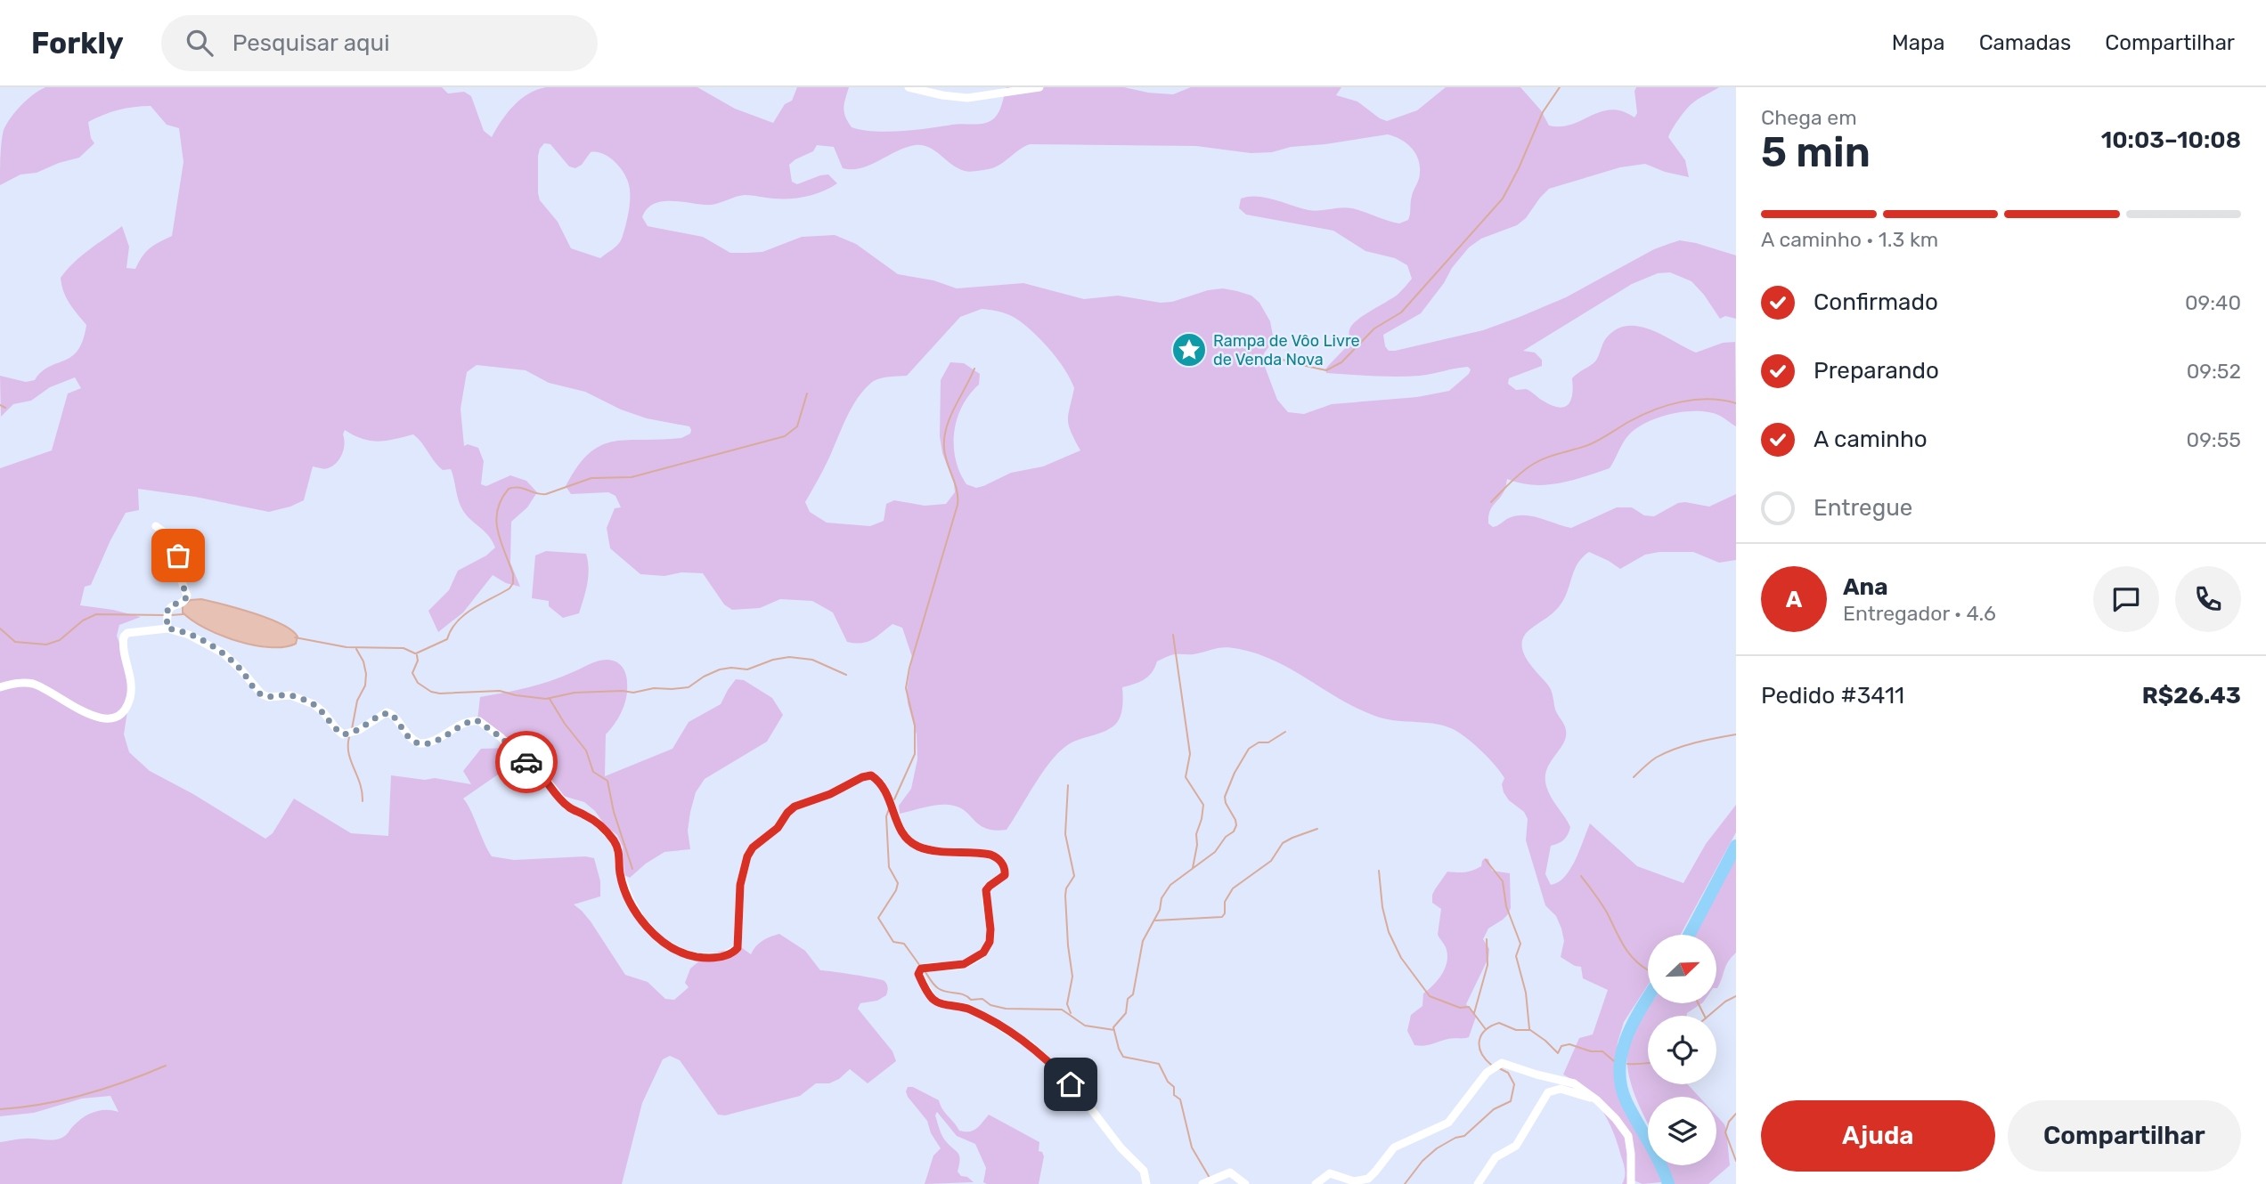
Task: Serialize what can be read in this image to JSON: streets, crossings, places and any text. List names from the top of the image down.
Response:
{
  "places": {
    "place": ["Rampa de Vôo Livre de Venda Nova"]
  },
  "north": "top right",
  "page": {
    "header": "Forkly",
    "search": "Pesquisar aqui",
    "nav": ["Mapa", "Camadas", "Compartilhar"],
    "heading": ["5 min", "Chega em", "10:03–10:08"],
    "panel": [
      "Ana",
      "Entregador · 4.6",
      "Pedido #3411",
      "R$26.43"
    ],
    "bar": "A caminho · 1.3 km",
    "list": [
      ["Confirmado", "09:40"],
      ["Preparando", "09:52"],
      ["A caminho", "09:55"],
      "Entregue"
    ],
    "round": "A",
    "buttons": ["Ajuda", "Compartilhar"]
  }
}
